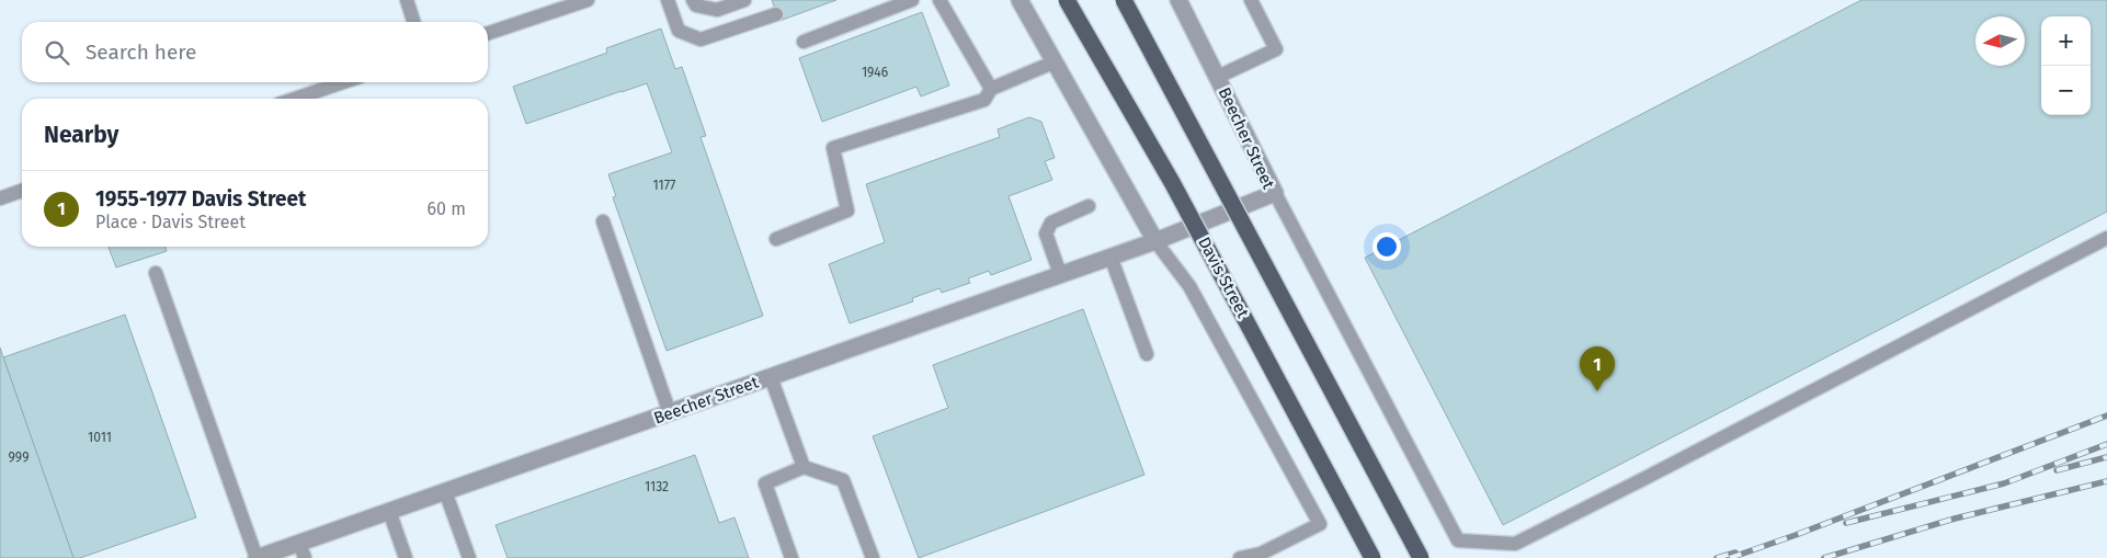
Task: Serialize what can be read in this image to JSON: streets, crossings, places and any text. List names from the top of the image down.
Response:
{
  "streets": {
    "main road": ["Davis Street"],
    "street": ["Beecher Street"]
  },
  "house_numbers": [
    "1946",
    "1177",
    "1011",
    "999",
    "1132"
  ],
  "north": "left",
  "page": {
    "map_buttons": ["+", "−"],
    "search": "Search here",
    "heading": "Nearby",
    "list": [
      {
        "mark": "1",
        "name": "1955-1977 Davis Street",
        "note": "Place · Davis Street",
        "value": "60 m"
      }
    ],
    "pins": "1"
  }
}
